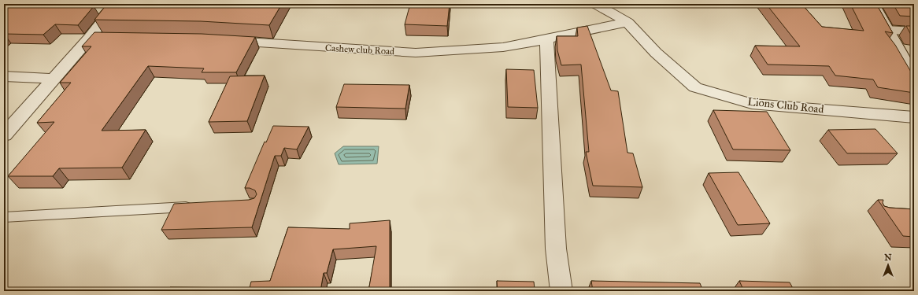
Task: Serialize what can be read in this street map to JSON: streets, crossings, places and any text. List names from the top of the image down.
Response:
{
  "streets": {
    "street": ["Cashew club Road", "Lions Club Road"]
  },
  "crossings": [
    ["Cashew club Road", "Lions Club Road"]
  ],
  "north": "top"
}
